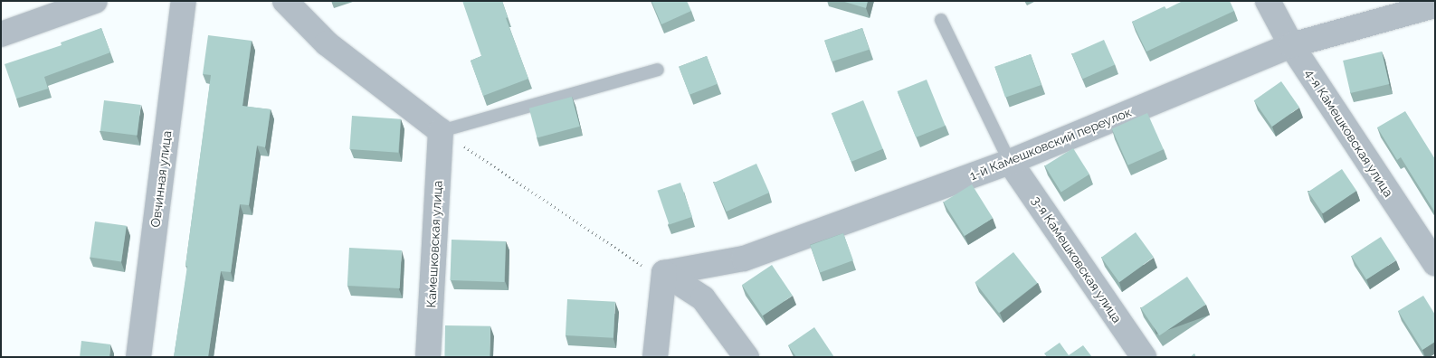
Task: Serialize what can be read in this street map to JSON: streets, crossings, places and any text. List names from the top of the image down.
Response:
{
  "streets": {
    "street": [
      "4-я Камешковская улица",
      "1-й Камешковский переулок",
      "Овчинная улица",
      "Камешковская улица",
      "3-я Камешковская улица"
    ]
  },
  "crossings": [
    ["4-я Камешковская улица", "1-й Камешковский переулок"],
    ["1-й Камешковский переулок", "3-я Камешковская улица"]
  ]
}
